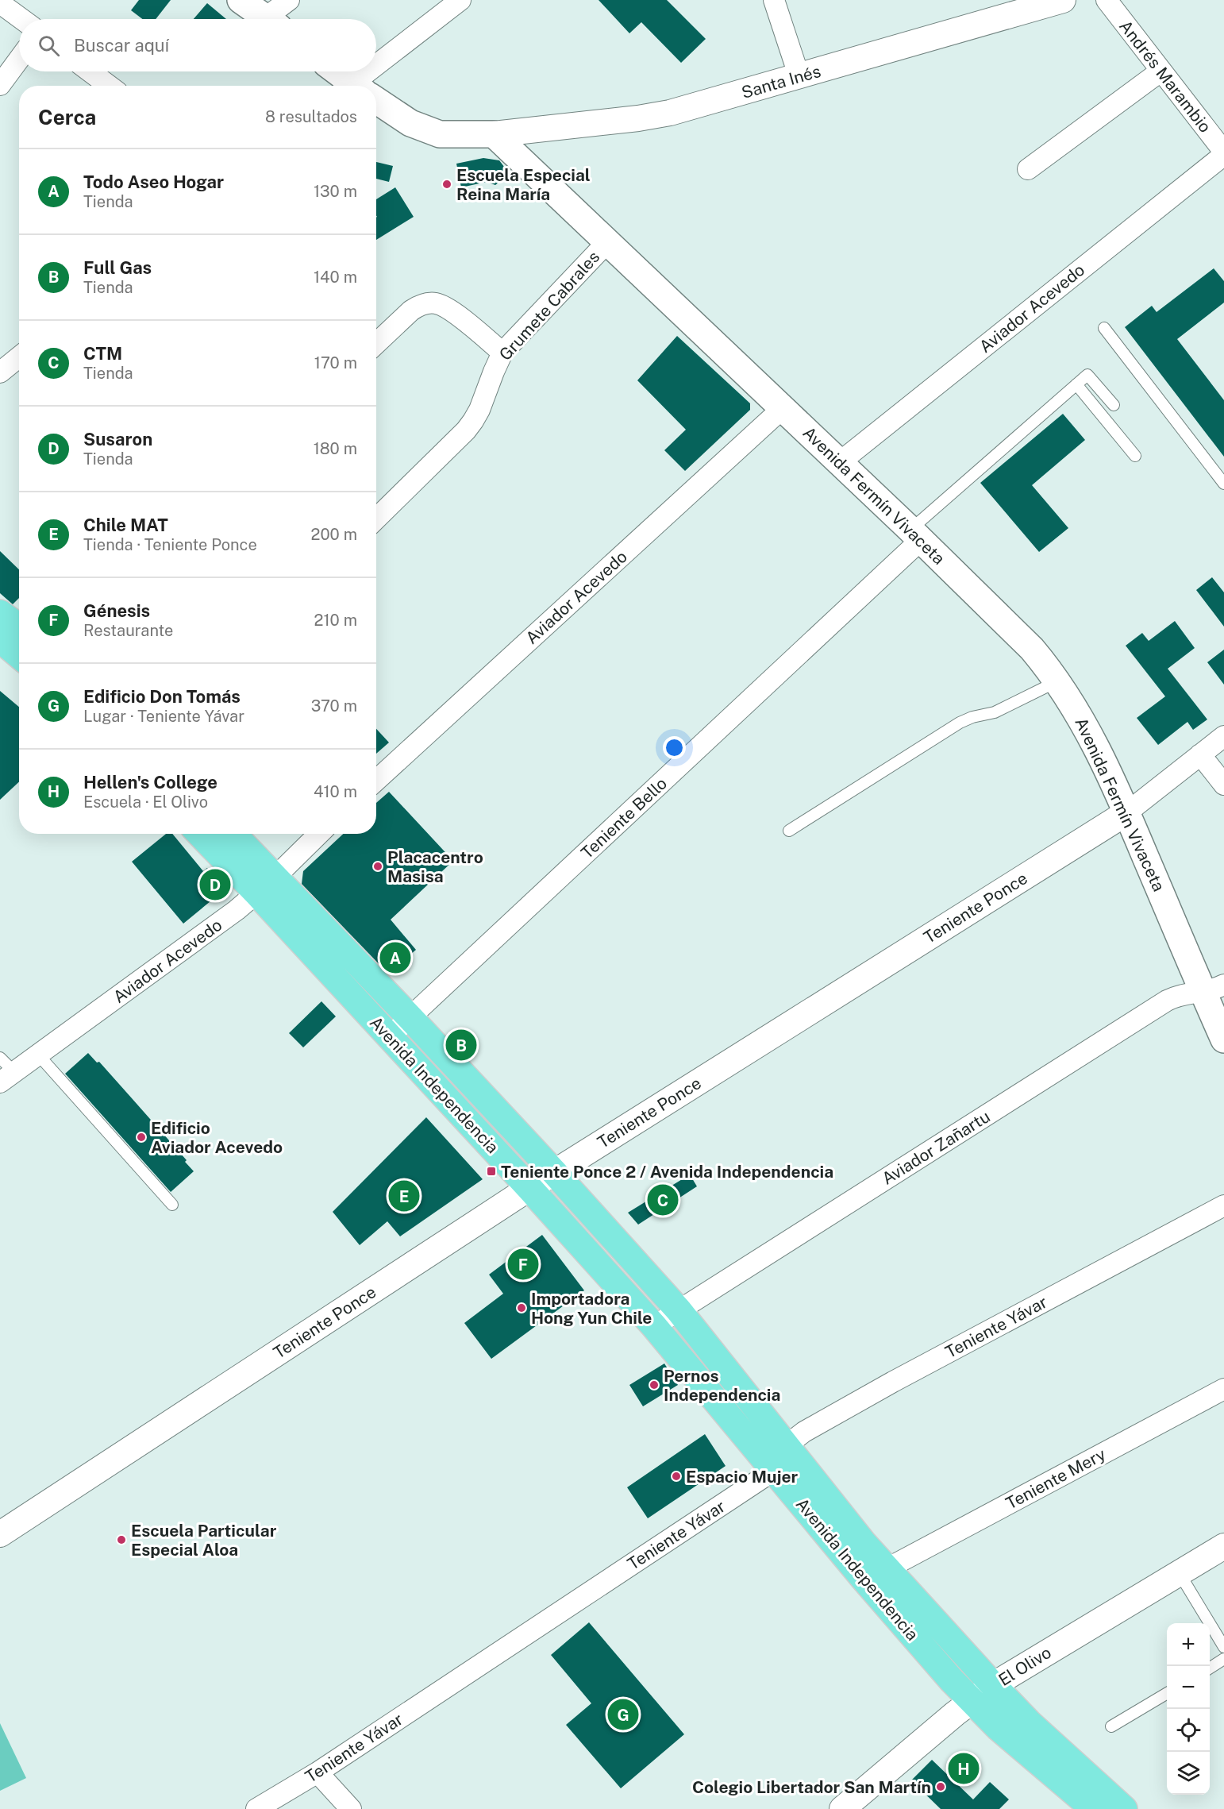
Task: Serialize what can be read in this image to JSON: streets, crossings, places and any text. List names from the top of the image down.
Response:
{
  "streets": {
    "main road": ["Avenida Fermín Vivaceta", "Avenida Independencia"],
    "street": [
      "Andrés Marambio",
      "Santa Inés",
      "Grumete Cabrales",
      "Aviador Acevedo",
      "Teniente Bello",
      "Teniente Ponce",
      "Aviador Zañartu",
      "Teniente Yávar",
      "Teniente Mery",
      "El Olivo"
    ]
  },
  "crossings": [
    ["Andrés Marambio", "Aviador Acevedo"],
    ["Santa Inés", "Avenida Fermín Vivaceta"],
    ["Grumete Cabrales", "Avenida Fermín Vivaceta"],
    ["Aviador Acevedo", "Avenida Fermín Vivaceta"],
    ["Aviador Acevedo", "Avenida Independencia"],
    ["Avenida Fermín Vivaceta", "Teniente Bello"],
    ["Avenida Fermín Vivaceta", "Teniente Ponce"],
    ["Avenida Fermín Vivaceta", "Aviador Zañartu"],
    ["Teniente Bello", "Avenida Independencia"],
    ["Teniente Ponce", "Avenida Independencia"],
    ["Avenida Independencia", "Aviador Zañartu"],
    ["Avenida Independencia", "Teniente Yávar"],
    ["Avenida Independencia", "Teniente Mery"],
    ["Avenida Independencia", "El Olivo"]
  ],
  "places": {
    "other": [
      "Escuela Especial Reina María",
      "Placacentro Masisa",
      "Edificio Aviador Acevedo",
      "Importadora Hong Yun Chile",
      "Pernos Independencia",
      "Espacio Mujer",
      "Escuela Particular Especial Aloa",
      "Colegio Libertador San Martín"
    ],
    "transit": ["Teniente Ponce 2 / Avenida Independencia"]
  },
  "page": {
    "search": "Buscar aquí",
    "heading": ["Cerca", "8 resultados"],
    "list": [
      {
        "mark": "A",
        "name": "Todo Aseo Hogar",
        "note": "Tienda",
        "value": "130 m"
      },
      {
        "mark": "B",
        "name": "Full Gas",
        "note": "Tienda",
        "value": "140 m"
      },
      {
        "mark": "C",
        "name": "CTM",
        "note": "Tienda",
        "value": "170 m"
      },
      {
        "mark": "D",
        "name": "Susaron",
        "note": "Tienda",
        "value": "180 m"
      },
      {
        "mark": "E",
        "name": "Chile MAT",
        "note": "Tienda · Teniente Ponce",
        "value": "200 m"
      },
      {
        "mark": "F",
        "name": "Génesis",
        "note": "Restaurante",
        "value": "210 m"
      },
      {
        "mark": "G",
        "name": "Edificio Don Tomás",
        "note": "Lugar · Teniente Yávar",
        "value": "370 m"
      },
      {
        "mark": "H",
        "name": "Hellen's College",
        "note": "Escuela · El Olivo",
        "value": "410 m"
      }
    ],
    "pins": [
      "D",
      "A",
      "B",
      "E",
      "C",
      "F",
      "G",
      "H"
    ],
    "map_buttons": ["+", "−"]
  }
}
